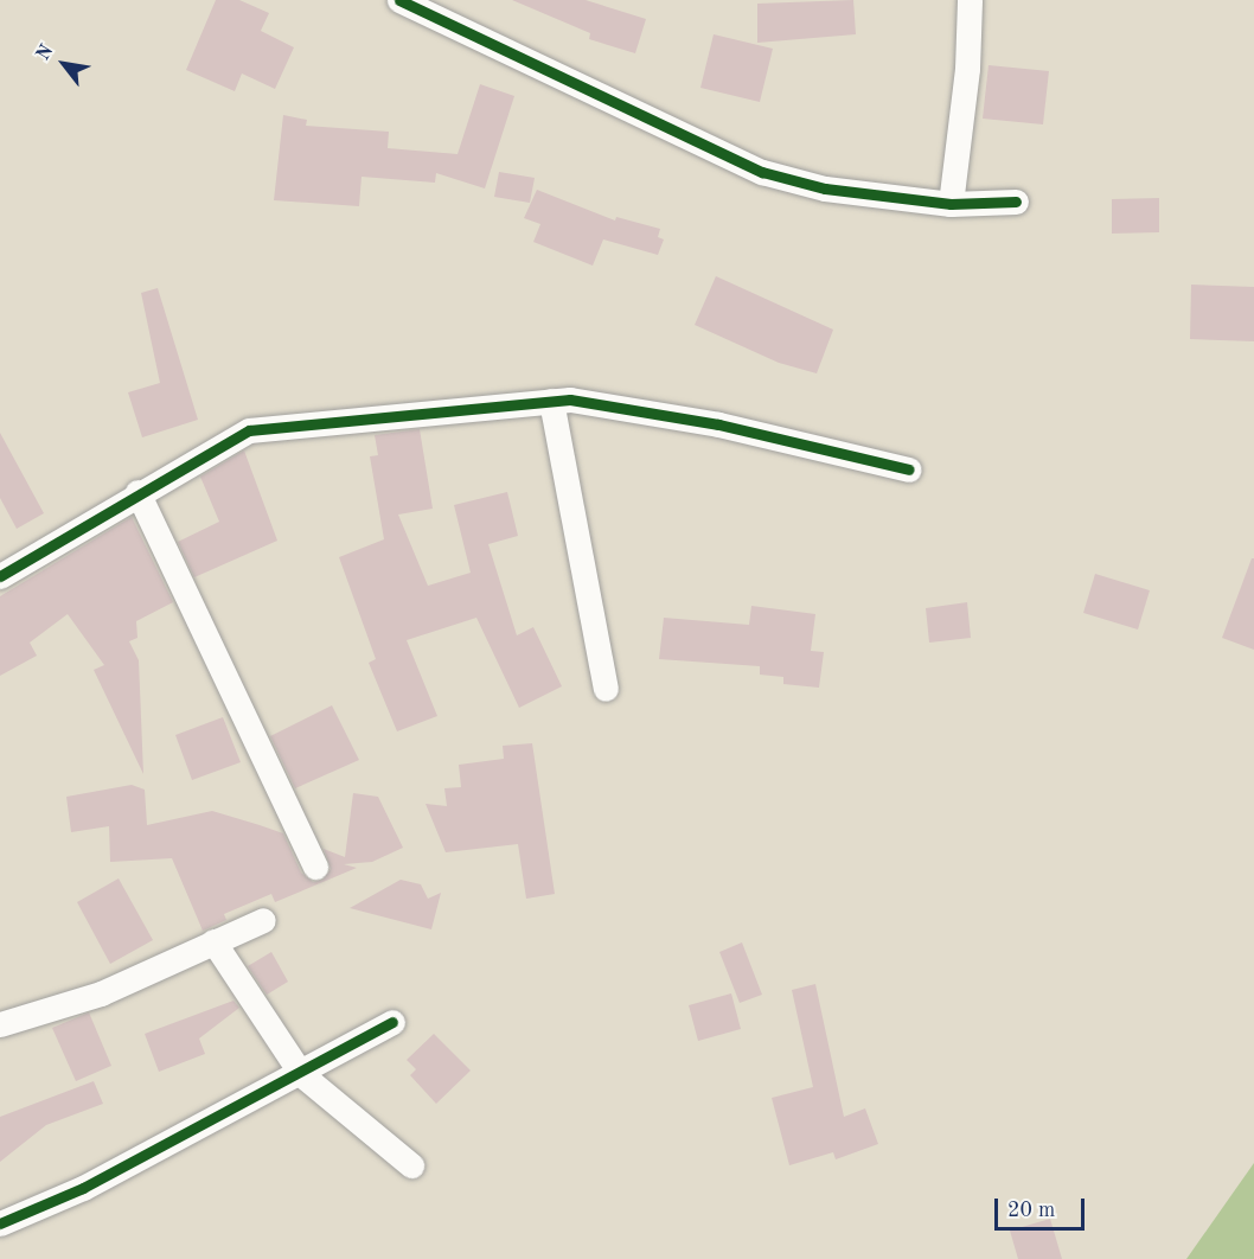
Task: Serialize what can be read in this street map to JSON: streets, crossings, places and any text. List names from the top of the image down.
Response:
{
  "scale_bar": "20 m",
  "north": "top left"
}
